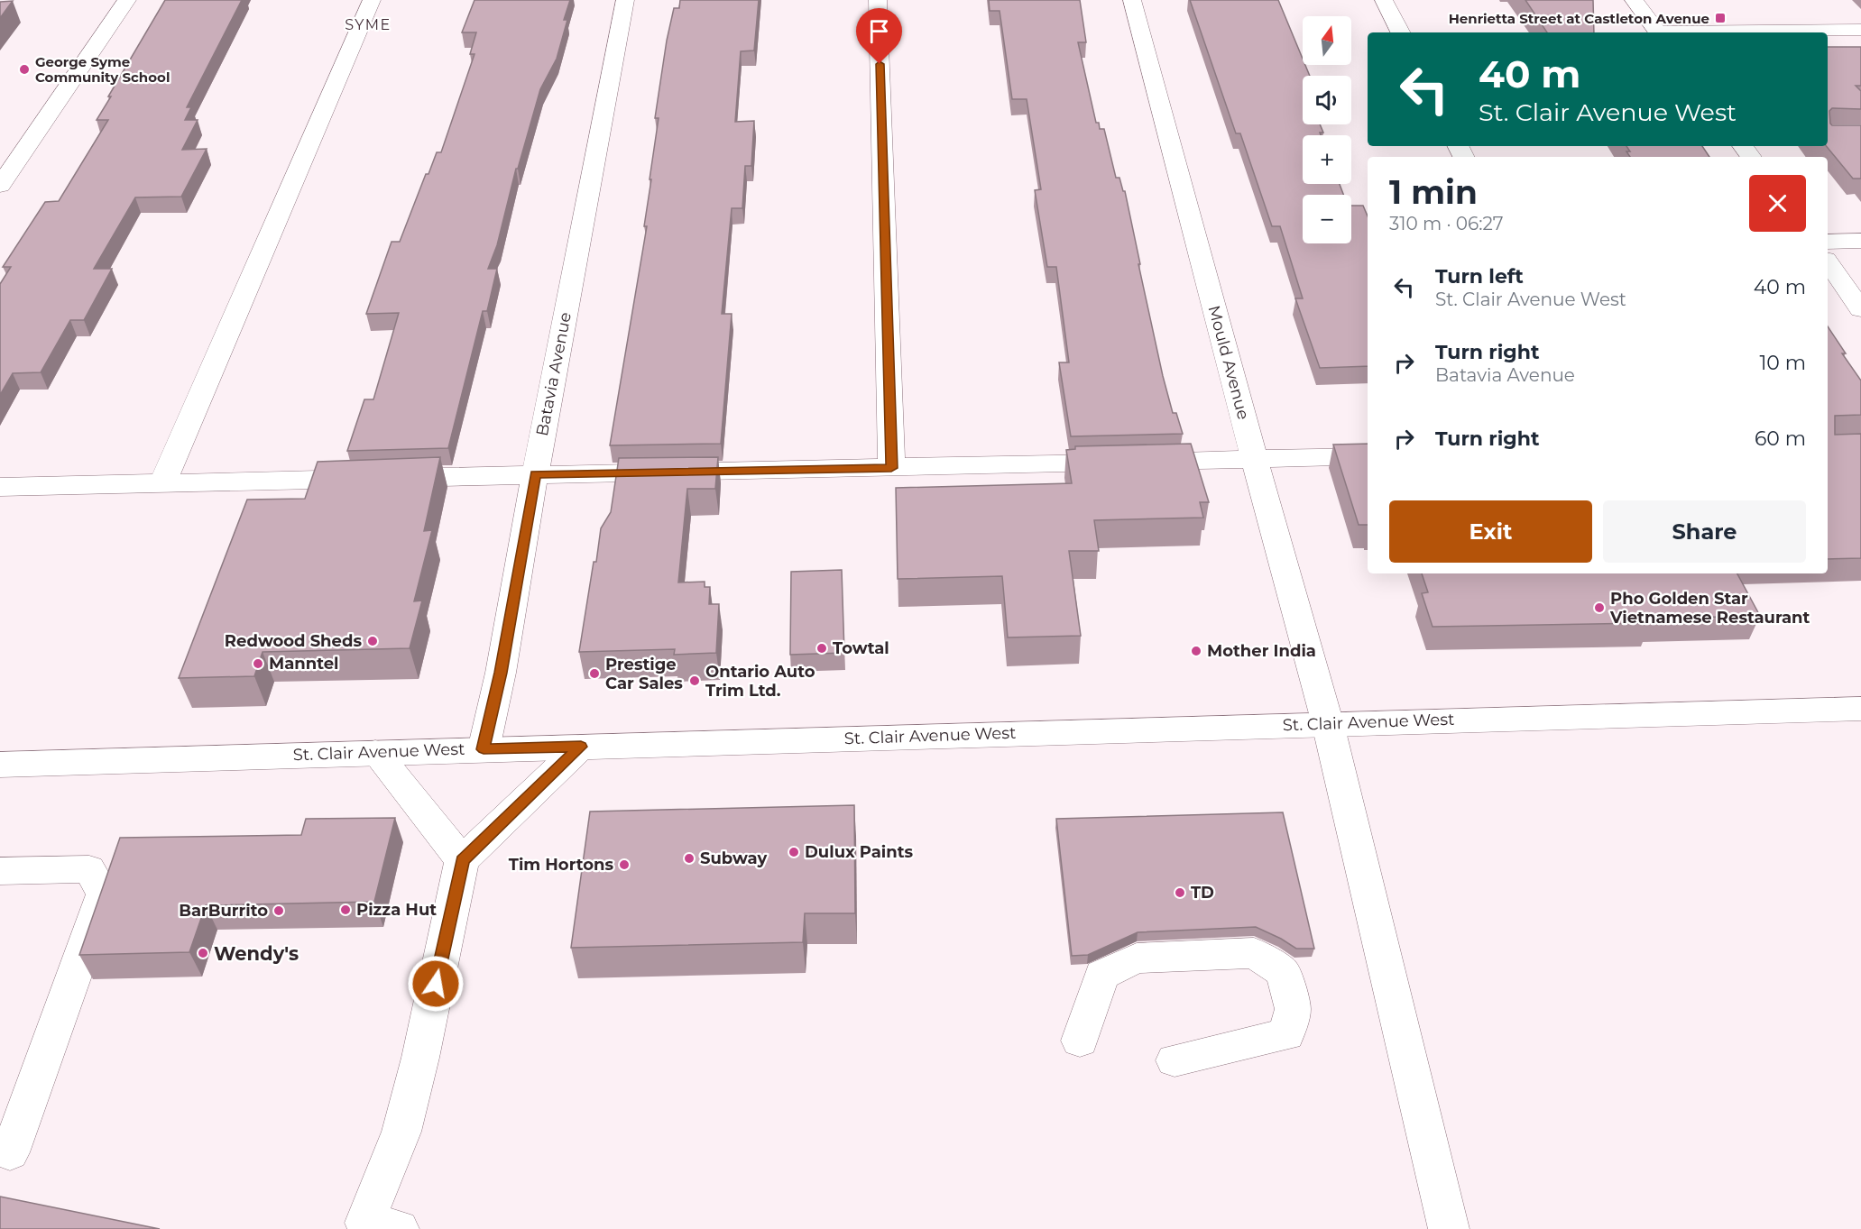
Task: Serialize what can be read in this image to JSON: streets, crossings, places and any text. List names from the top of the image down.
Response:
{
  "streets": {
    "street": ["Mould Avenue", "Batavia Avenue", "St. Clair Avenue West"]
  },
  "crossings": [
    ["Mould Avenue", "St. Clair Avenue West"],
    ["Batavia Avenue", "St. Clair Avenue West"]
  ],
  "districts": ["SYME"],
  "places": {
    "transit": ["Henrietta Street at Castleton Avenue"],
    "other": [
      "George Syme Community School",
      "Pho Golden Star Vietnamese Restaurant",
      "Redwood Sheds",
      "Towtal",
      "Mother India",
      "Manntel",
      "Prestige Car Sales",
      "Ontario Auto Trim Ltd.",
      "Dulux Paints",
      "Subway",
      "Tim Hortons",
      "TD",
      "Pizza Hut",
      "BarBurrito",
      "Wendy's"
    ]
  },
  "north": "top",
  "page": {
    "map_buttons": ["+", "−"],
    "turn": ["40 m", "St. Clair Avenue West"],
    "heading": ["1 min", "310 m · 06:27"],
    "list": [
      {
        "name": "Turn left",
        "note": "St. Clair Avenue West",
        "value": "40 m"
      },
      {
        "name": "Turn right",
        "note": "Batavia Avenue",
        "value": "10 m"
      },
      {
        "name": "Turn right",
        "value": "60 m"
      }
    ],
    "buttons": ["Exit", "Share"]
  }
}
